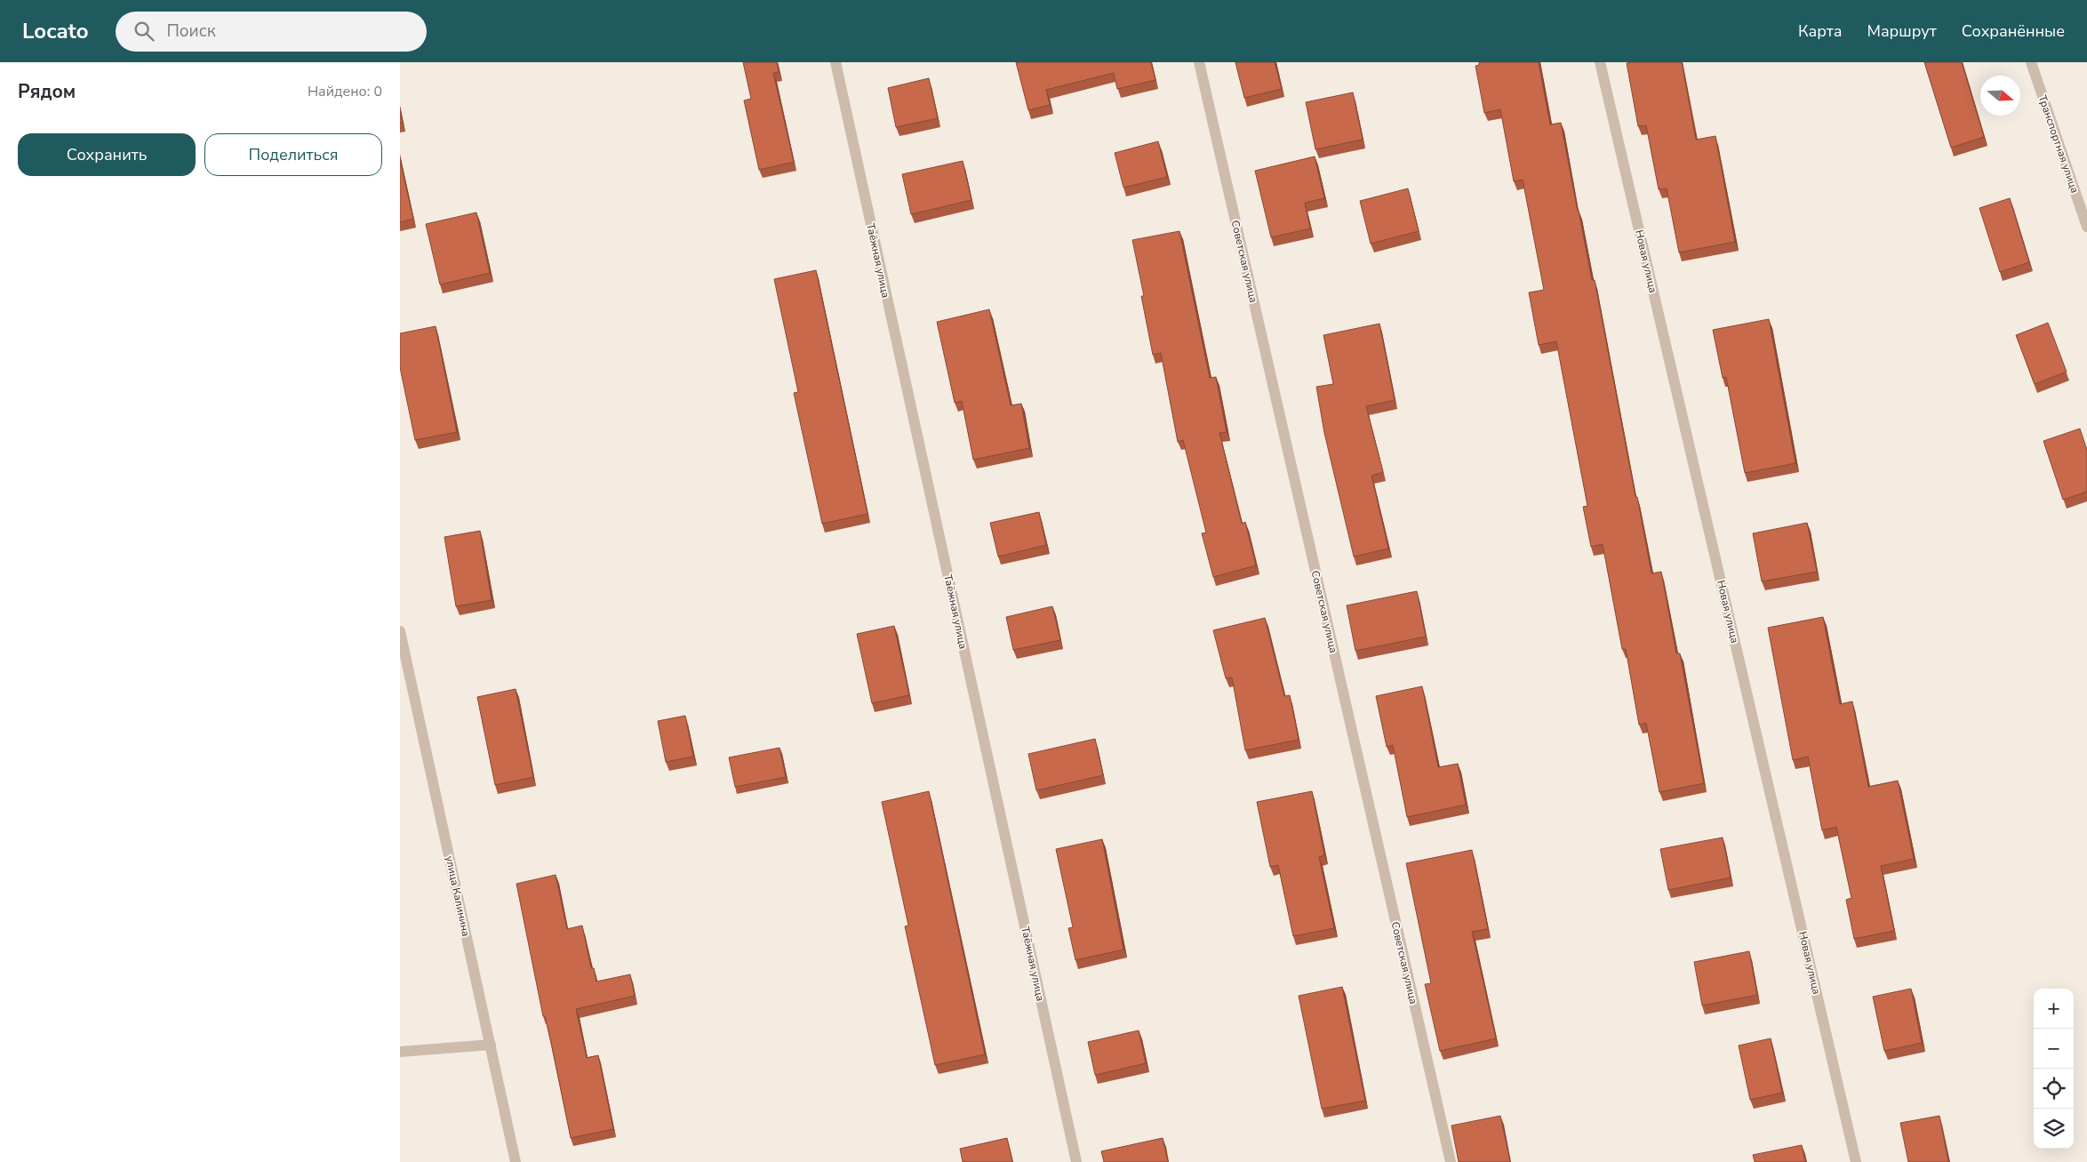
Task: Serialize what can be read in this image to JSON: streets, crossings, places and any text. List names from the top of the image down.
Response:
{
  "streets": {
    "street": [
      "Транспортная улица",
      "Таёжная улица",
      "Советская улица",
      "Новая улица",
      "улица Калинина"
    ]
  },
  "north": "right",
  "page": {
    "header": "Locato",
    "search": "Поиск",
    "nav": ["Карта", "Маршрут", "Сохранённые"],
    "heading": ["Рядом", "Найдено: 0"],
    "buttons": ["Сохранить", "Поделиться"],
    "map_buttons": ["+", "−"]
  }
}
